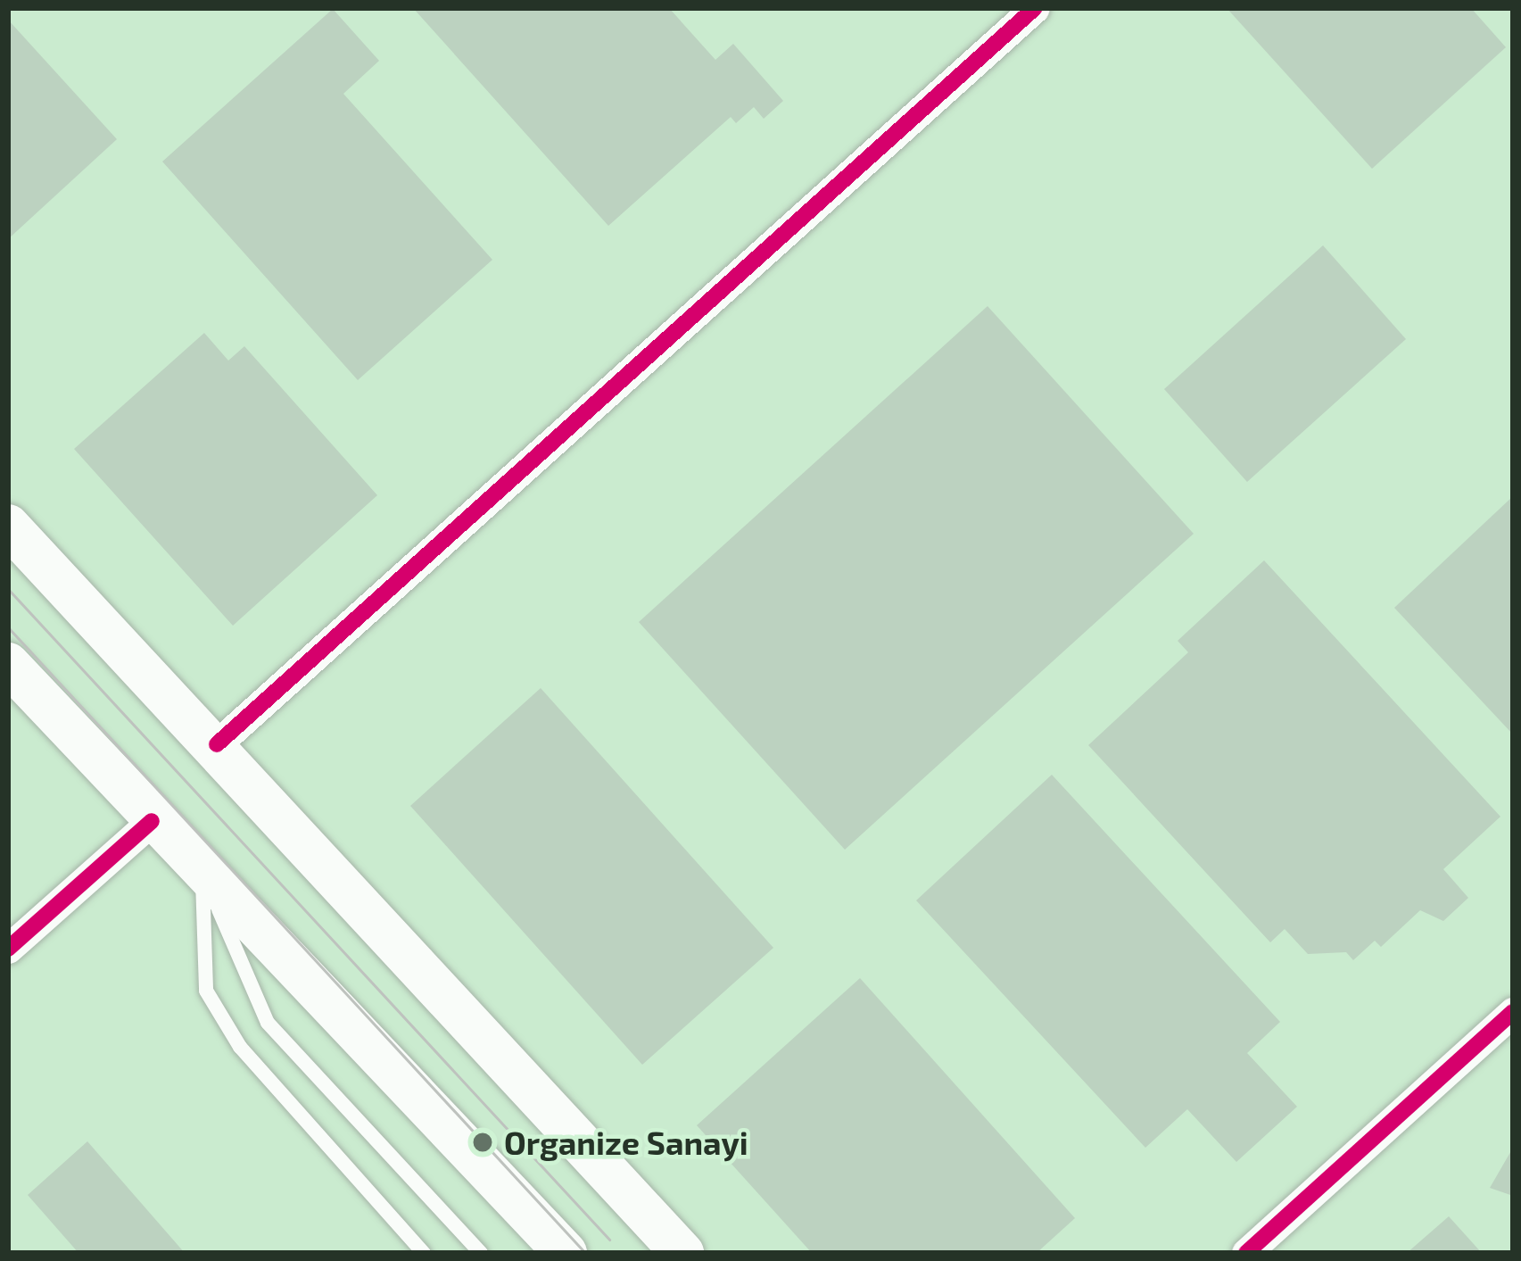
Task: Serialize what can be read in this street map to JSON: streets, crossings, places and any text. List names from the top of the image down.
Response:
{
  "places": ["Organize Sanayi"]
}
